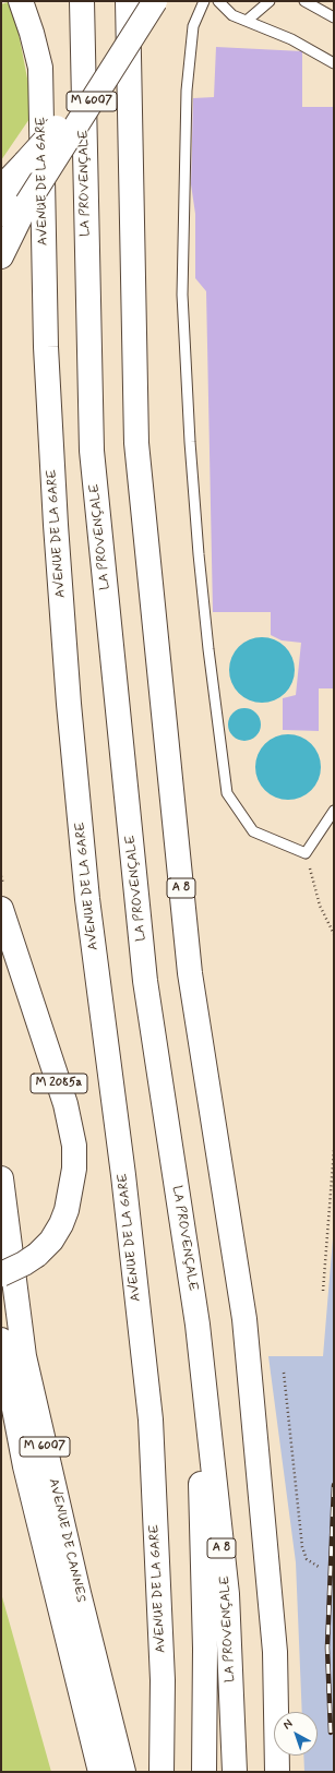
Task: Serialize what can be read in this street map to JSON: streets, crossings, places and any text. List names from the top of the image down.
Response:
{
  "streets": {
    "main road": [
      "M 6007",
      "AVENUE DE LA GARE",
      "LA PROVENÇALE",
      "A 8",
      "M 2085a",
      "AVENUE DE CANNES"
    ]
  },
  "north": "top left"
}
